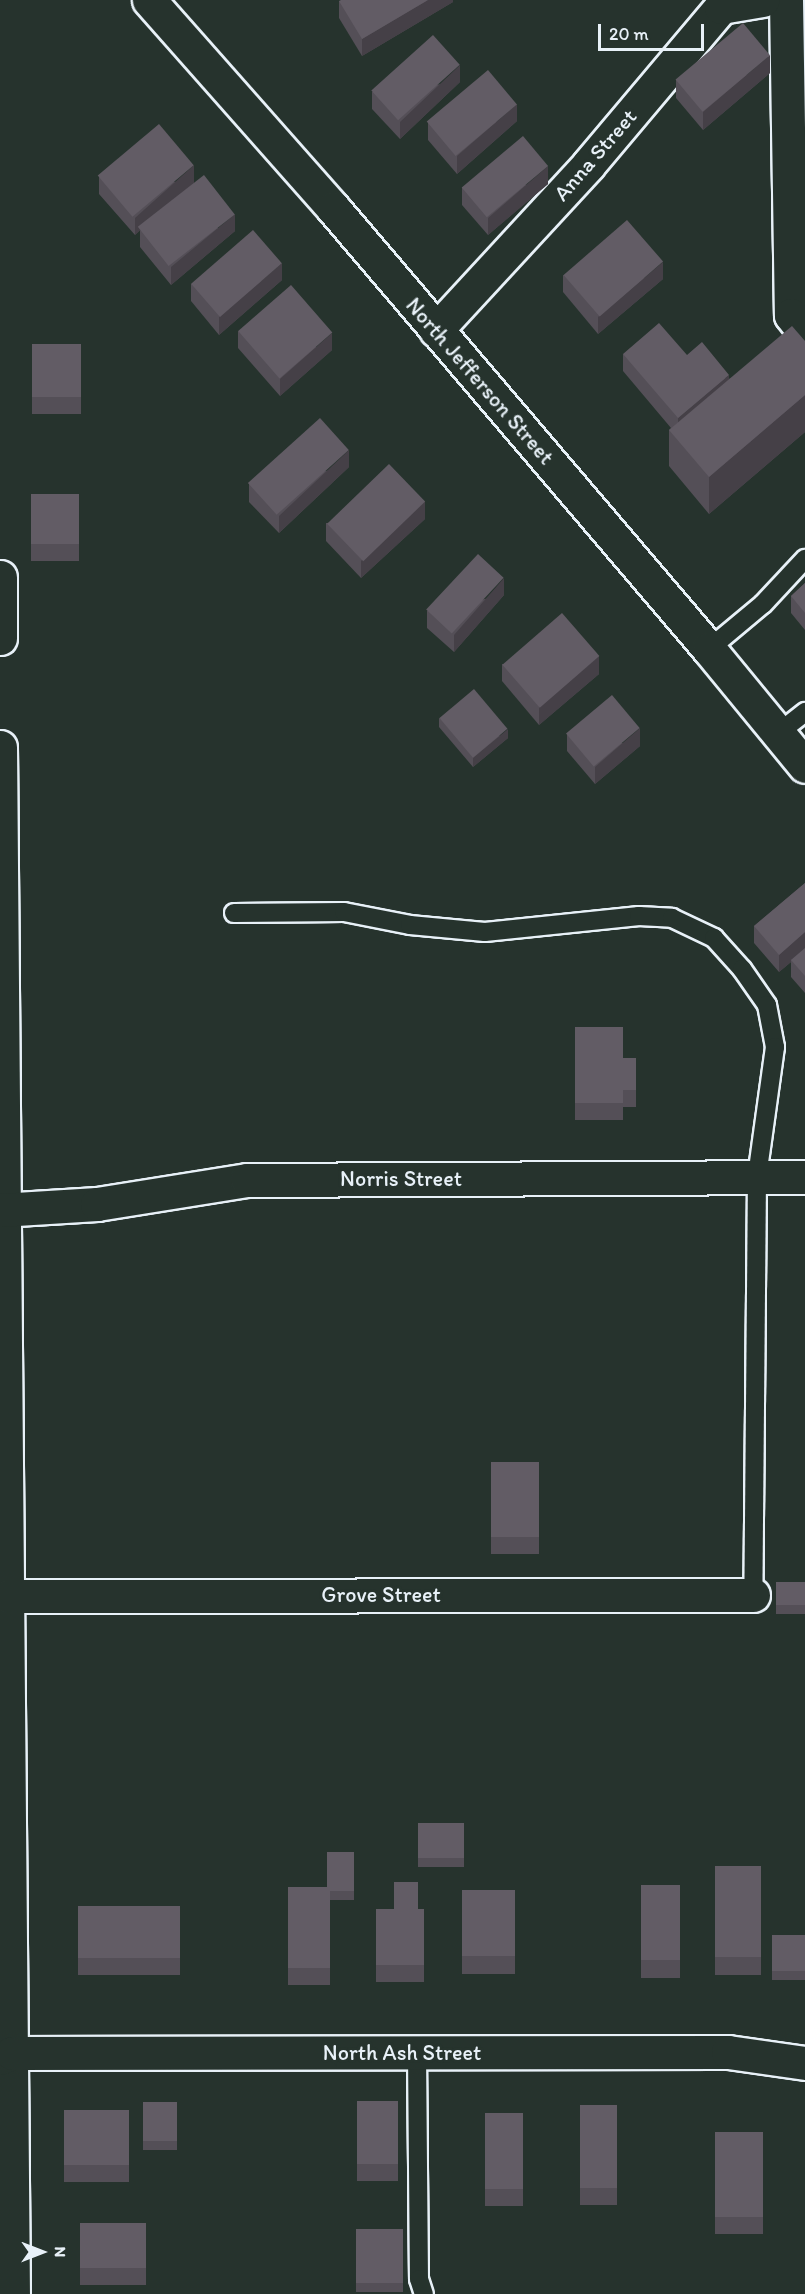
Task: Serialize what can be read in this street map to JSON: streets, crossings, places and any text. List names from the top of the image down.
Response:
{
  "streets": {
    "street": [
      "Anna Street",
      "North Jefferson Street",
      "Norris Street",
      "Grove Street",
      "North Ash Street"
    ]
  },
  "crossings": [
    ["Anna Street", "North Jefferson Street"]
  ],
  "scale_bar": "20 m",
  "north": "right"
}
